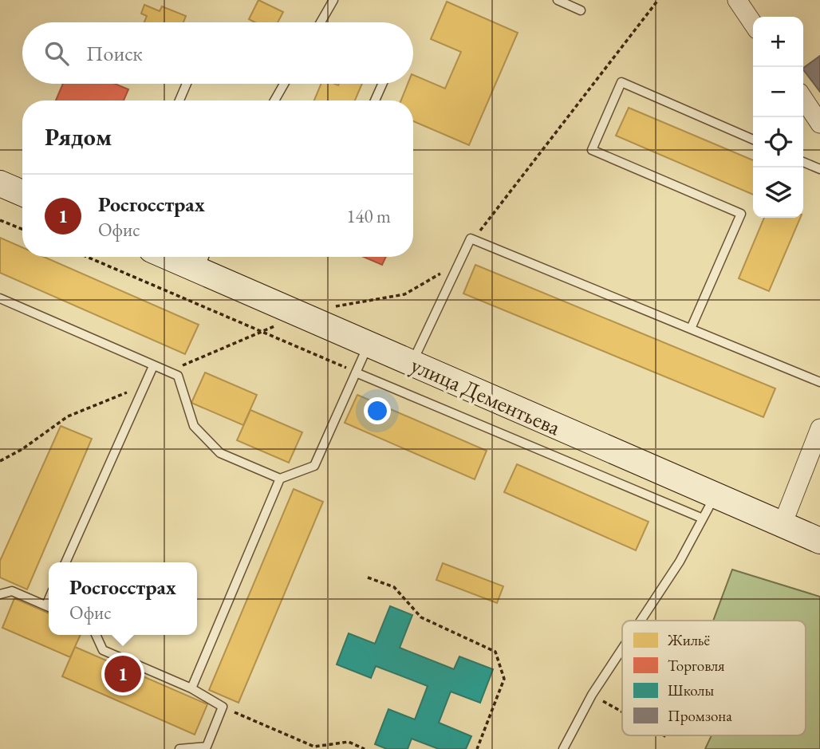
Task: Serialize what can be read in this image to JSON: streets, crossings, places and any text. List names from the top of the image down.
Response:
{
  "streets": {
    "street": ["улица Дементьева"]
  },
  "legend": [
    "Жильё",
    "Торговля",
    "Школы",
    "Промзона"
  ],
  "page": {
    "map_buttons": ["+", "−"],
    "search": "Поиск",
    "heading": "Рядом",
    "list": [
      {
        "mark": "1",
        "name": "Росгосстрах",
        "note": "Офис",
        "value": "140 m"
      }
    ],
    "popup": ["Росгосстрах", "Офис"],
    "pins": "1"
  }
}
